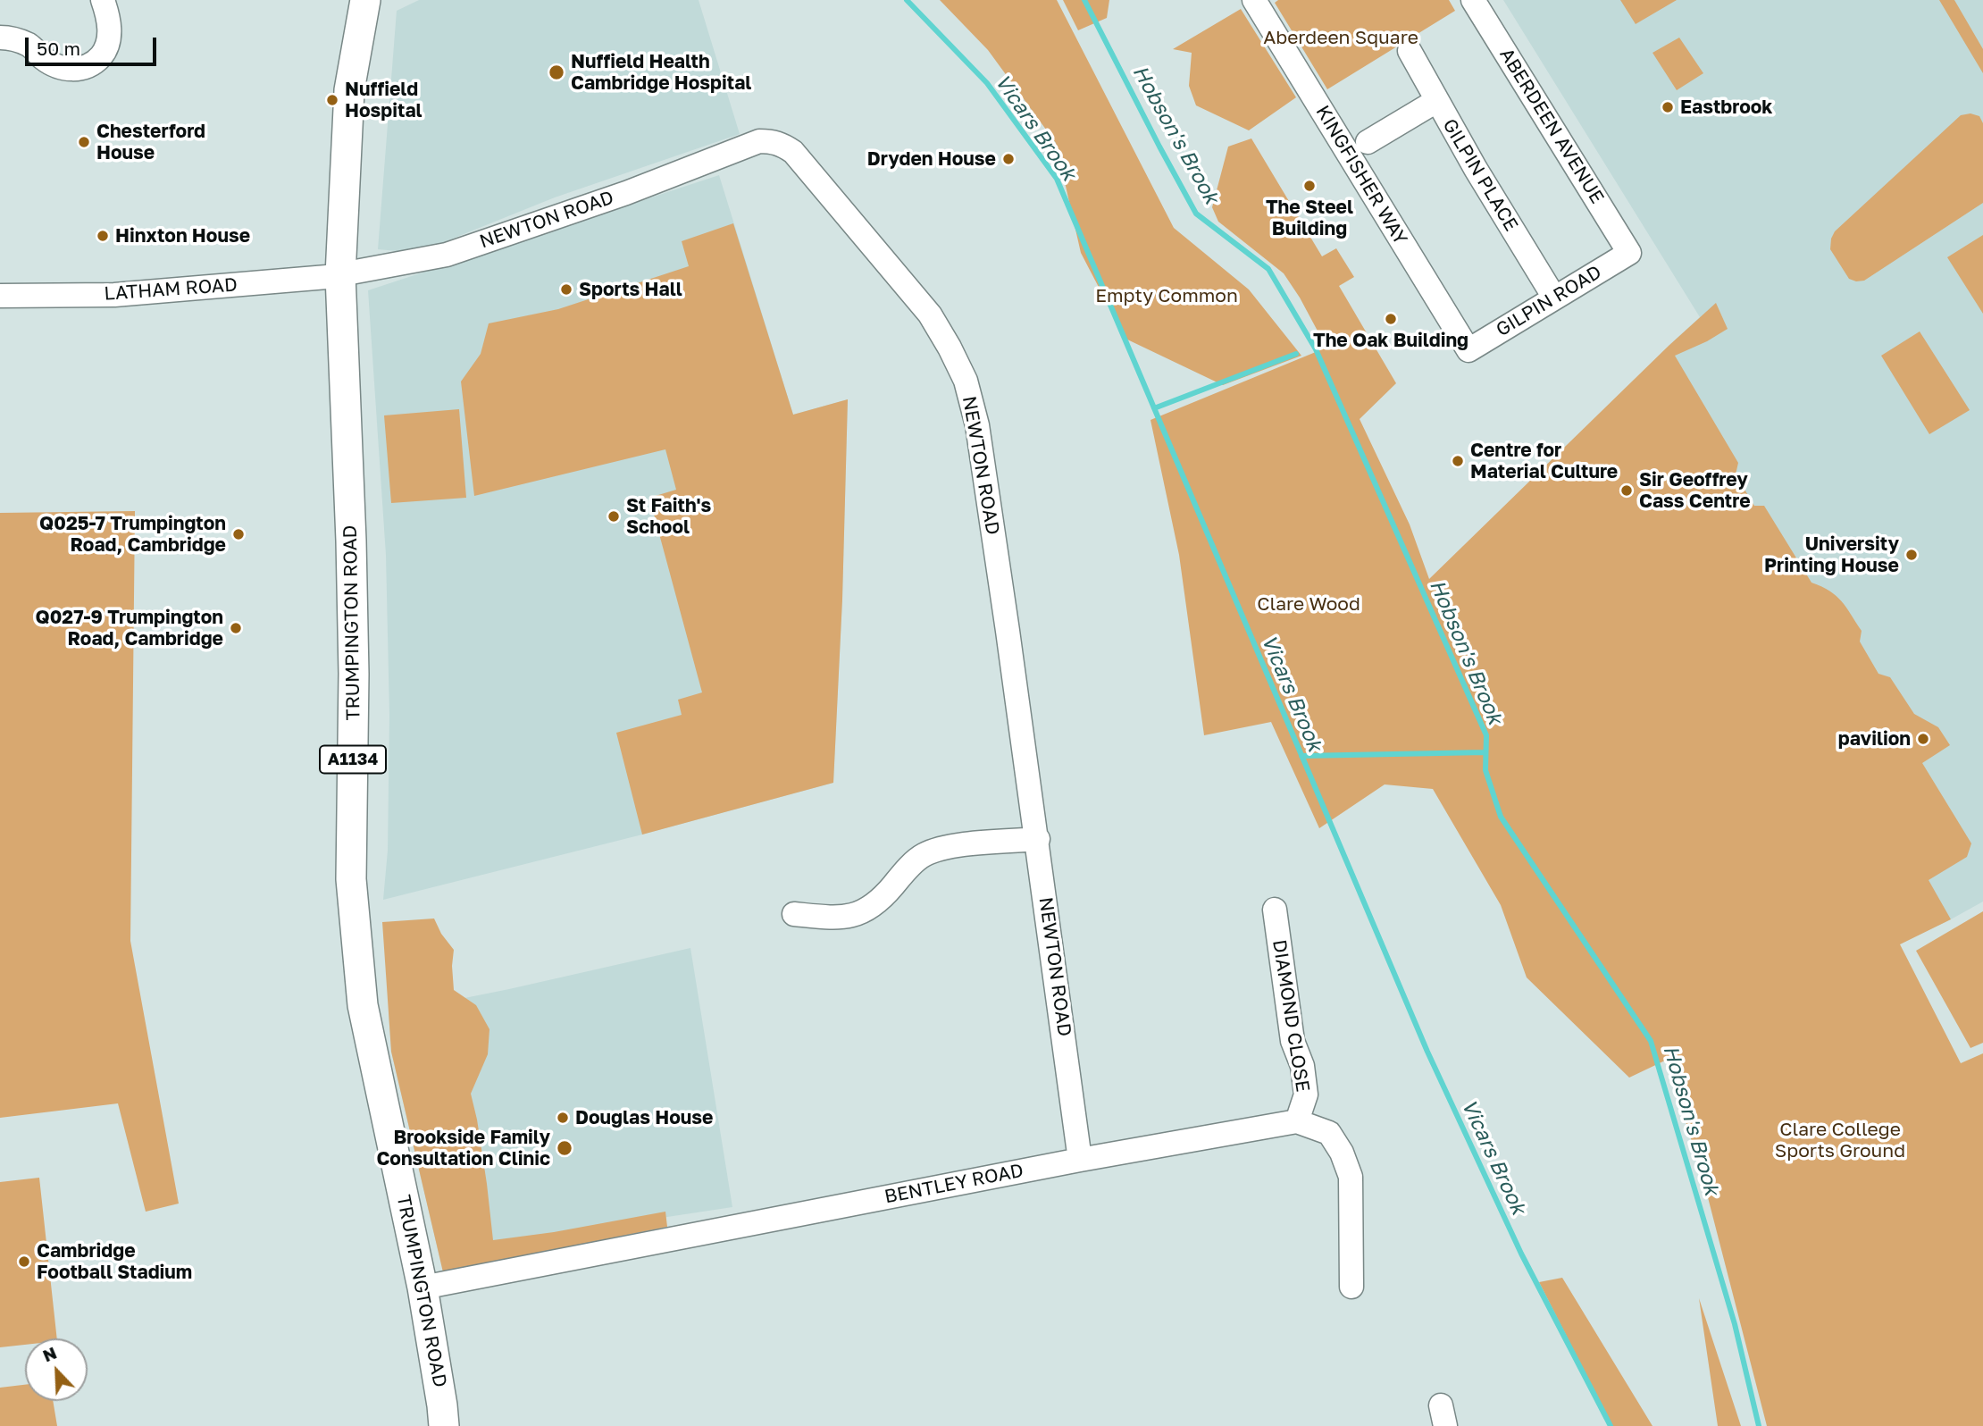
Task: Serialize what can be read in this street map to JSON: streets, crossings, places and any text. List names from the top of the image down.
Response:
{
  "streets": {
    "main road": ["TRUMPINGTON ROAD", "A1134"],
    "street": [
      "ABERDEEN AVENUE",
      "KINGFISHER WAY",
      "GILPIN PLACE",
      "NEWTON ROAD",
      "LATHAM ROAD",
      "GILPIN ROAD",
      "DIAMOND CLOSE",
      "BENTLEY ROAD"
    ]
  },
  "crossings": [
    ["ABERDEEN AVENUE", "GILPIN ROAD"],
    ["KINGFISHER WAY", "GILPIN ROAD"],
    ["GILPIN PLACE", "GILPIN ROAD"],
    ["NEWTON ROAD", "LATHAM ROAD"],
    ["NEWTON ROAD", "TRUMPINGTON ROAD"],
    ["NEWTON ROAD", "BENTLEY ROAD"],
    ["LATHAM ROAD", "TRUMPINGTON ROAD"],
    ["TRUMPINGTON ROAD", "BENTLEY ROAD"],
    ["DIAMOND CLOSE", "BENTLEY ROAD"]
  ],
  "water": ["Vicars Brook", "Hobson's Brook"],
  "parks": [
    "Aberdeen Square",
    "Empty Common",
    "Clare Wood",
    "Clare College Sports Ground"
  ],
  "places": [
    "Nuffield Health Cambridge Hospital",
    "Nuffield Hospital",
    "Eastbrook",
    "Chesterford House",
    "Dryden House",
    "The Steel Building",
    "Hinxton House",
    "Sports Hall",
    "The Oak Building",
    "Centre for Material Culture",
    "Sir Geoffrey Cass Centre",
    "St Faith's School",
    "Q025-7 Trumpington Road, Cambridge",
    "University Printing House",
    "Q027-9 Trumpington Road, Cambridge",
    "pavilion",
    "Douglas House",
    "Brookside Family Consultation Clinic",
    "Cambridge Football Stadium"
  ],
  "scale_bar": "50 m",
  "north": "top left"
}
